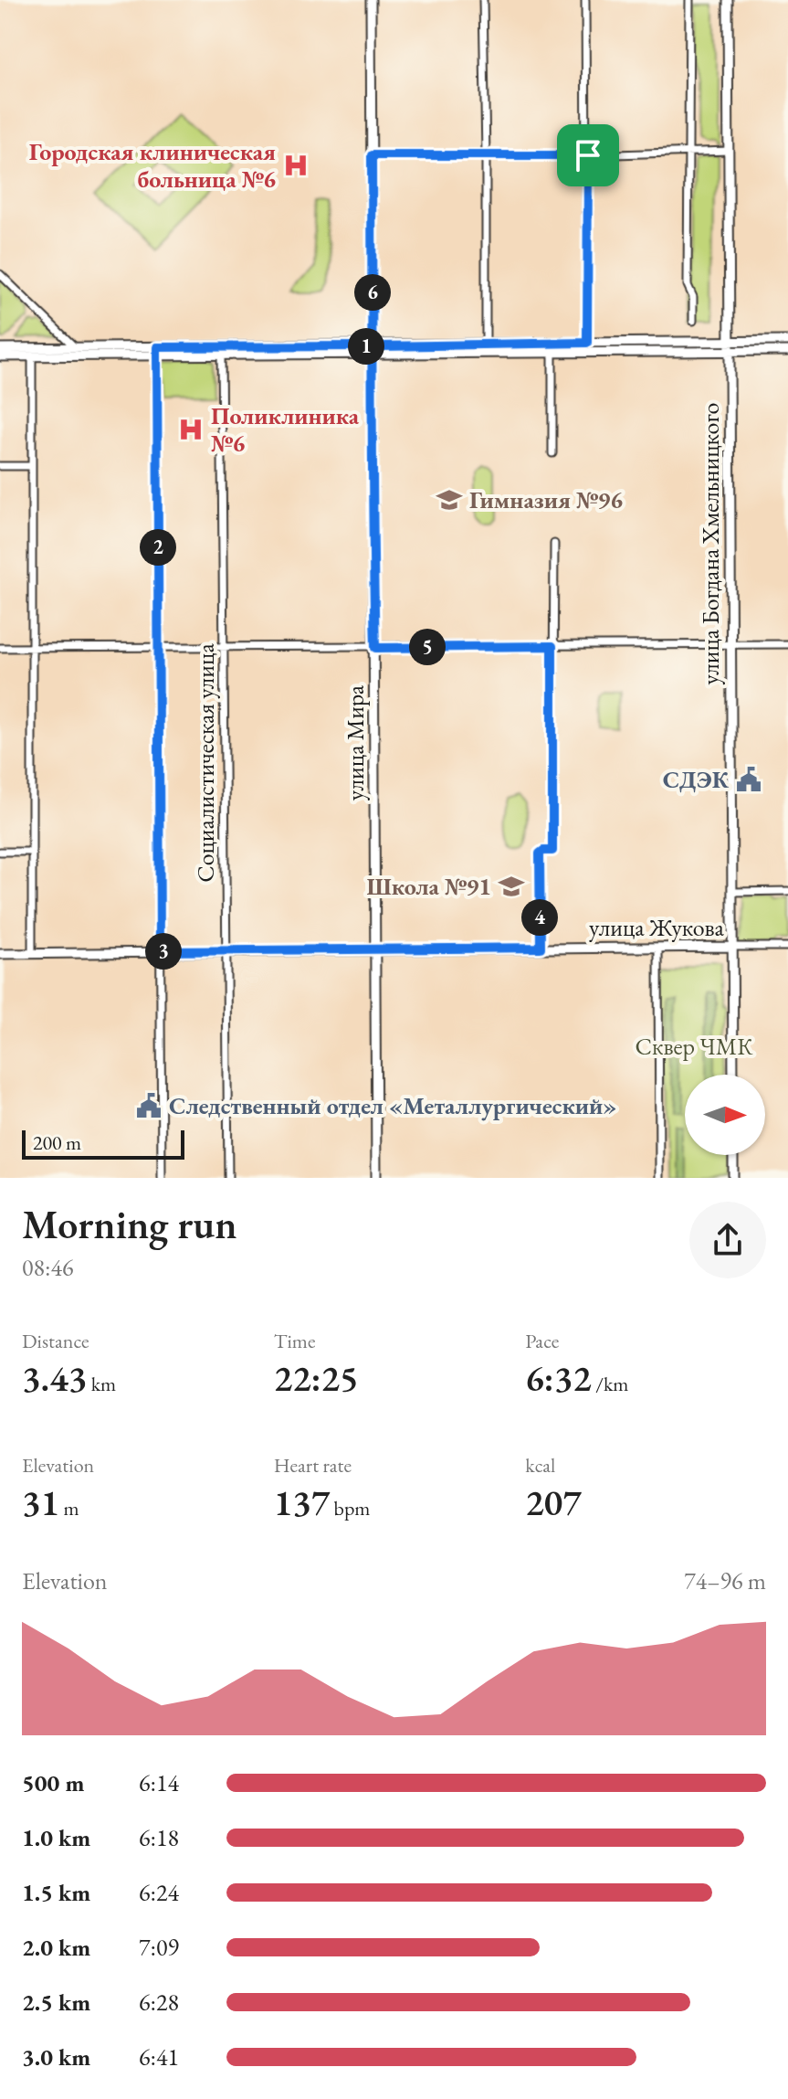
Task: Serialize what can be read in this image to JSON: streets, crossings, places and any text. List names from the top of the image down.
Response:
{
  "streets": {
    "main road": ["улица Богдана Хмельницкого", "улица Мира", "улица Жукова"],
    "street": ["Социалистическая улица"]
  },
  "crossings": [
    ["улица Богдана Хмельницкого", "улица Жукова"],
    ["улица Мира", "улица Жукова"],
    ["Социалистическая улица", "улица Жукова"]
  ],
  "parks": ["Сквер ЧМК"],
  "places": {
    "hospital": ["Городская клиническая больница №6", "Поликлиника №6"],
    "school or university": ["Гимназия №96", "Школа №91"],
    "public building": ["СДЭК", "Следственный отдел «Металлургический»"]
  },
  "scale_bar": "200 m",
  "north": "right",
  "page": {
    "pins": [
      "6",
      "1",
      "2",
      "5",
      "4",
      "3"
    ],
    "scale": "200 m",
    "heading": ["Morning run", "08:46"],
    "stats": [
      ["Distance", "3.43 km"],
      ["Time", "22:25"],
      ["Pace", "6:32 /km"],
      ["Elevation", "31 m"],
      ["Heart rate", "137 bpm"],
      ["kcal", "207"]
    ],
    "chart": ["Elevation", "74–96 m"],
    "list": [
      {
        "name": "500 m",
        "note": "6:14"
      },
      {
        "name": "1.0 km",
        "note": "6:18"
      },
      {
        "name": "1.5 km",
        "note": "6:24"
      },
      {
        "name": "2.0 km",
        "note": "7:09"
      },
      {
        "name": "2.5 km",
        "note": "6:28"
      },
      {
        "name": "3.0 km",
        "note": "6:41"
      }
    ]
  }
}
